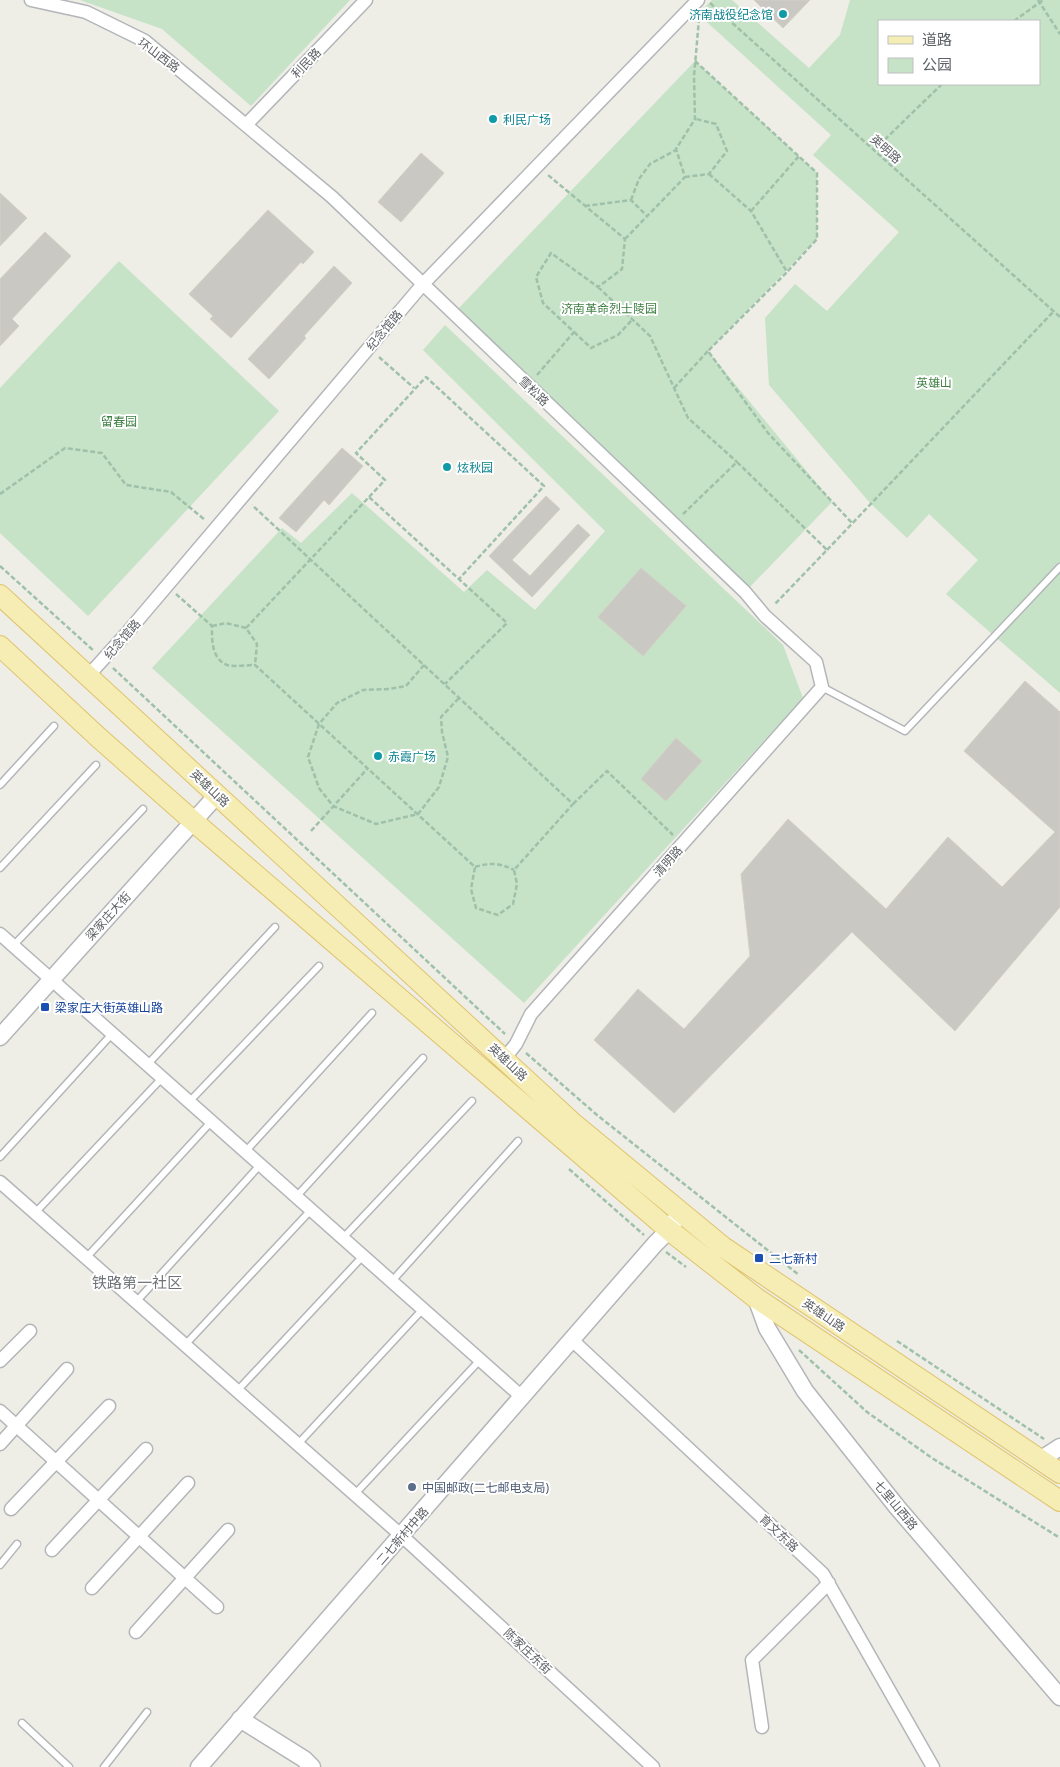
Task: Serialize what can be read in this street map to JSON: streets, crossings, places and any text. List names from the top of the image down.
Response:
{
  "streets": {
    "main road": ["英雄山路"],
    "street": [
      "环山西路",
      "利民路",
      "纪念馆路",
      "雪松路",
      "清明路",
      "梁家庄大街",
      "七里山西路",
      "育文东路",
      "二七新村中路",
      "陈家庄东街"
    ],
    "path": ["英明路"]
  },
  "crossings": [
    ["环山西路", "利民路"],
    ["环山西路", "雪松路"],
    ["利民路", "雪松路"],
    ["纪念馆路", "雪松路"],
    ["纪念馆路", "英雄山路"],
    ["雪松路", "清明路"],
    ["英雄山路", "清明路"],
    ["英雄山路", "梁家庄大街"],
    ["英雄山路", "七里山西路"],
    ["英雄山路", "二七新村中路"],
    ["育文东路", "二七新村中路"],
    ["二七新村中路", "陈家庄东街"]
  ],
  "districts": ["铁路第一社区"],
  "parks": ["济南革命烈士陵园", "英雄山", "留春园"],
  "places": {
    "other": [
      "济南战役纪念馆",
      "利民广场",
      "炫秋园",
      "赤霞广场",
      "中国邮政(二七邮电支局)"
    ],
    "transit": ["梁家庄大街英雄山路", "二七新村"]
  },
  "legend": ["道路", "公园"]
}
